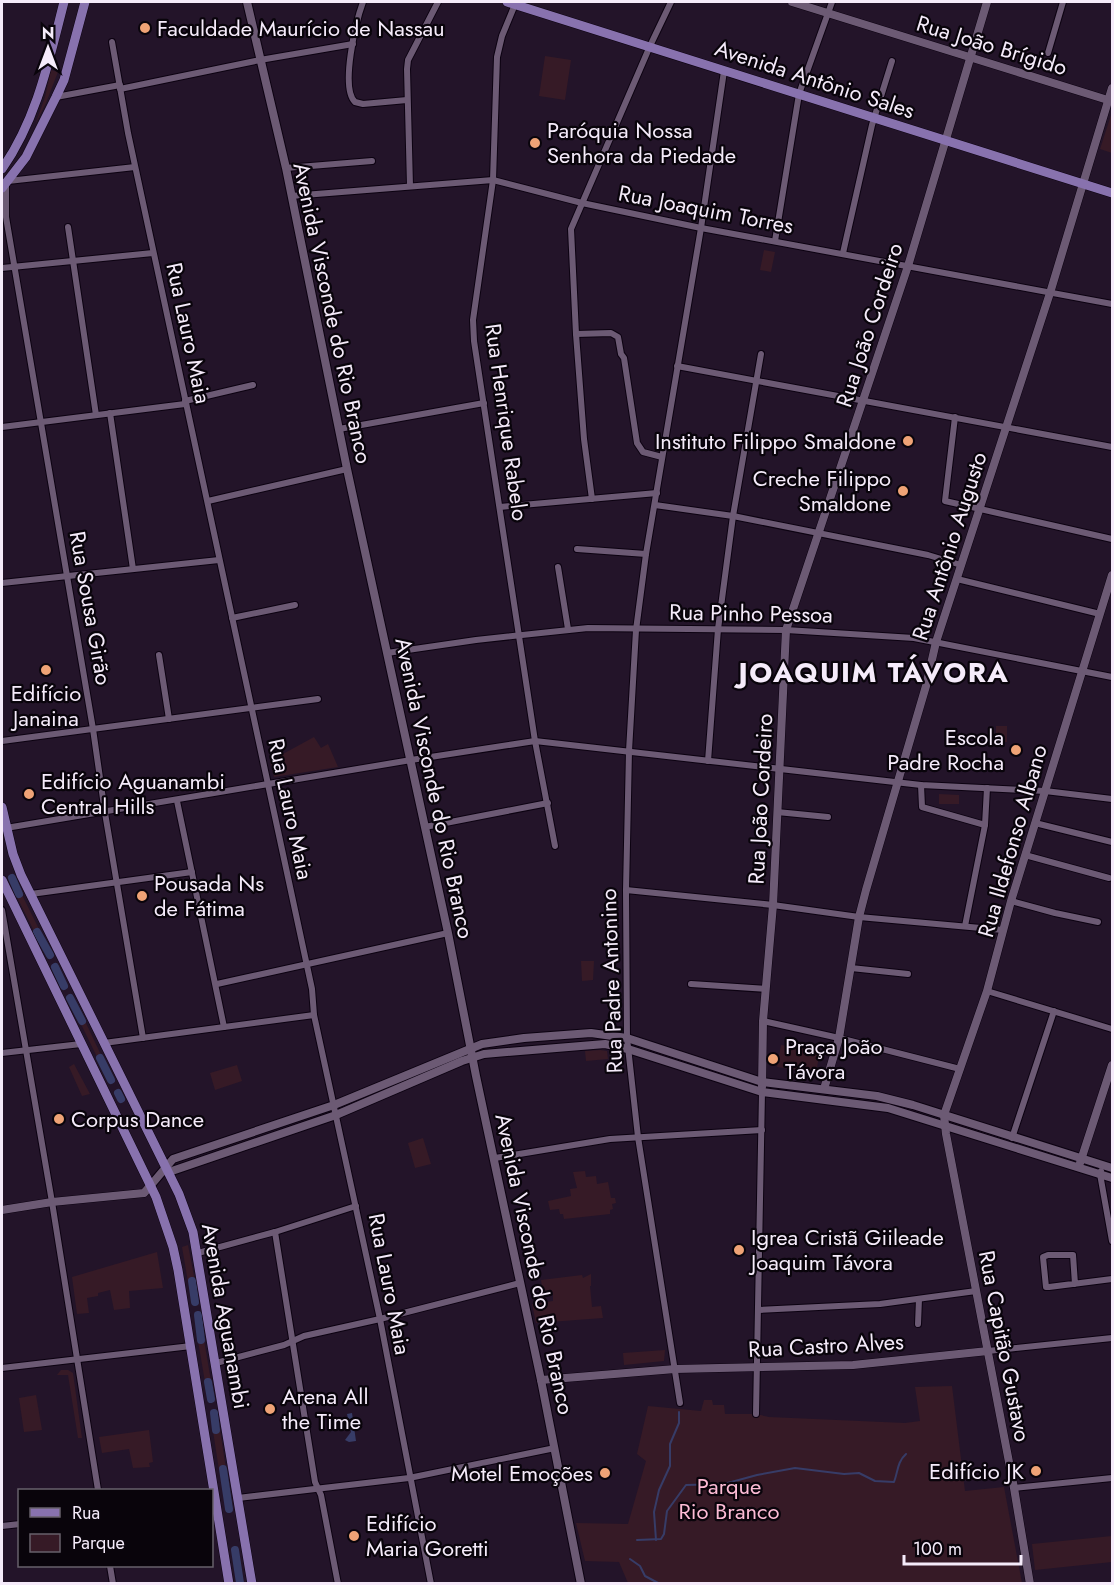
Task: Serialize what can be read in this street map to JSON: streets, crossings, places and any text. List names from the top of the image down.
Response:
{
  "streets": {
    "main road": ["Avenida Antônio Sales", "Avenida Visconde do Rio Branco", "Avenida Aguanambi"],
    "street": [
      "Rua João Brígido",
      "Rua Joaquim Torres",
      "Rua João Cordeiro",
      "Rua Lauro Maia",
      "Rua Henrique Rabelo",
      "Rua Antônio Augusto",
      "Rua Sousa Girão",
      "Rua Pinho Pessoa",
      "Rua Ildefonso Albano",
      "Rua Padre Antonino",
      "Rua Castro Alves",
      "Rua Capitão Gustavo"
    ]
  },
  "crossings": [
    ["Rua João Brígido", "Rua João Cordeiro"],
    ["Rua João Brígido", "Rua Antônio Augusto"],
    ["Avenida Antônio Sales", "Rua João Cordeiro"],
    ["Avenida Antônio Sales", "Rua Henrique Rabelo"],
    ["Avenida Antônio Sales", "Rua Antônio Augusto"],
    ["Avenida Antônio Sales", "Rua Padre Antonino"],
    ["Rua Joaquim Torres", "Avenida Visconde do Rio Branco"],
    ["Rua Joaquim Torres", "Rua João Cordeiro"],
    ["Rua Joaquim Torres", "Rua Henrique Rabelo"],
    ["Rua Joaquim Torres", "Rua Antônio Augusto"],
    ["Rua Joaquim Torres", "Rua Padre Antonino"],
    ["Avenida Visconde do Rio Branco", "Rua Pinho Pessoa"],
    ["Avenida Visconde do Rio Branco", "Rua Castro Alves"],
    ["Rua João Cordeiro", "Rua Pinho Pessoa"],
    ["Rua João Cordeiro", "Rua Castro Alves"],
    ["Rua Henrique Rabelo", "Rua Pinho Pessoa"],
    ["Rua Antônio Augusto", "Rua Pinho Pessoa"],
    ["Rua Pinho Pessoa", "Rua Ildefonso Albano"],
    ["Rua Pinho Pessoa", "Rua Padre Antonino"],
    ["Rua Ildefonso Albano", "Rua Capitão Gustavo"],
    ["Rua Padre Antonino", "Rua Castro Alves"],
    ["Rua Castro Alves", "Rua Capitão Gustavo"]
  ],
  "districts": ["JOAQUIM TÁVORA"],
  "parks": ["Parque Rio Branco"],
  "places": [
    "Faculdade Maurício de Nassau",
    "Paróquia Nossa Senhora da Piedade",
    "Instituto Filippo Smaldone",
    "Creche Filippo Smaldone",
    "Edifício Janaina",
    "Escola Padre Rocha",
    "Edifício Aguanambi Central Hills",
    "Pousada Ns de Fátima",
    "Praça João Távora",
    "Corpus Dance",
    "Igrea Cristã Giileade Joaquim Távora",
    "Arena All the Time",
    "Edifício JK",
    "Motel Emoções",
    "Edifício Maria Goretti"
  ],
  "legend": ["Rua", "Parque"],
  "scale_bar": "100 m",
  "north": "top"
}
